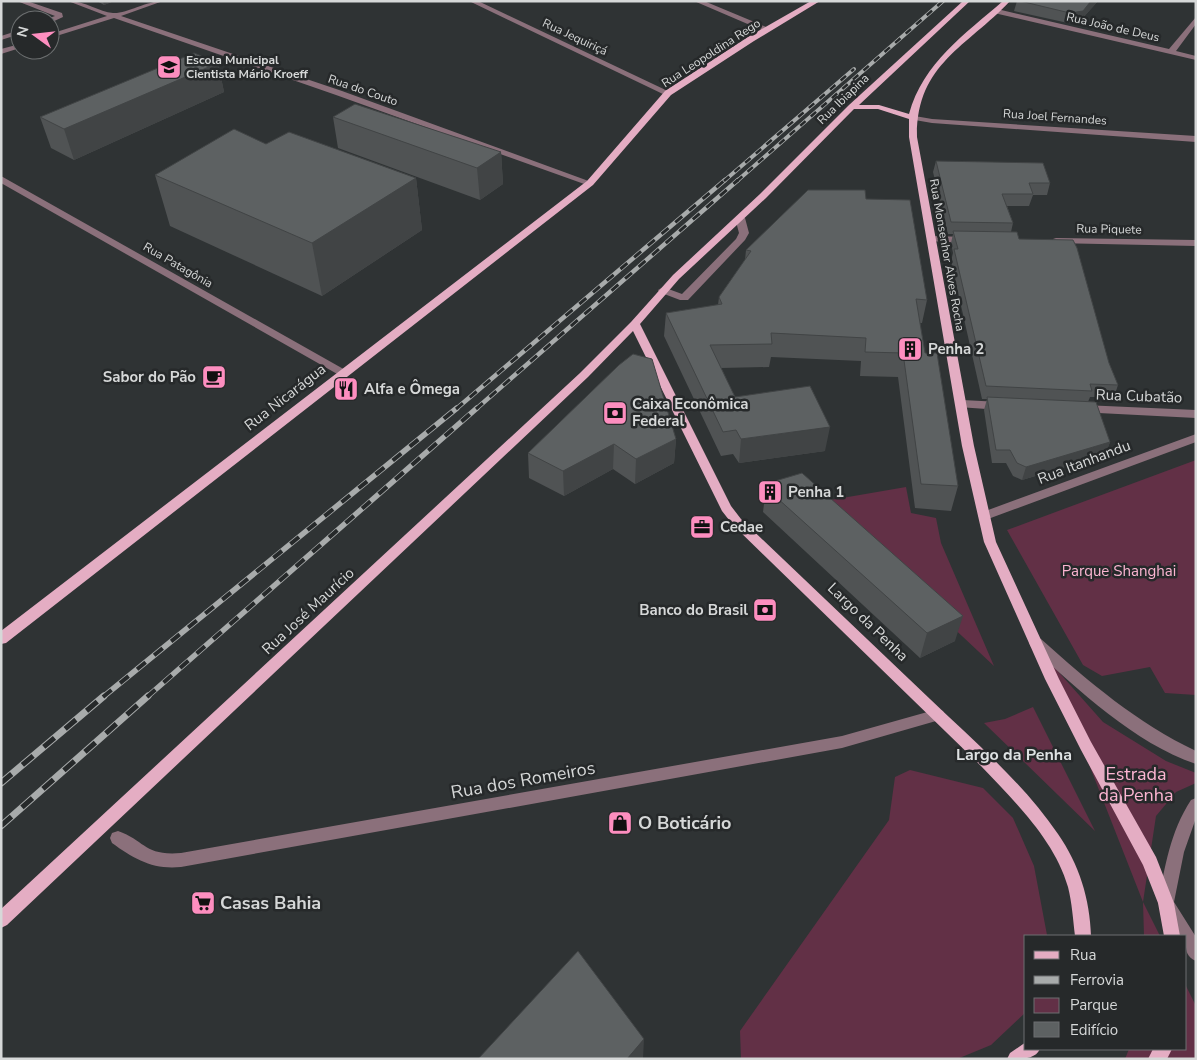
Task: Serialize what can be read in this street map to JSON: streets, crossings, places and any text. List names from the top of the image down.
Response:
{
  "streets": {
    "main road": [
      "Rua Leopoldina Rego",
      "Rua Ibiapina",
      "Rua Monsenhor Alves Rocha",
      "Rua Nicarágua",
      "Rua José Maurício",
      "Largo da Penha"
    ],
    "street": [
      "Rua João de Deus",
      "Rua Jequiriçá",
      "Rua do Couto",
      "Rua Joel Fernandes",
      "Rua Piquete",
      "Rua Patagônia",
      "Rua Cubatão",
      "Rua Itanhandu",
      "Rua dos Romeiros"
    ]
  },
  "crossings": [
    ["Rua João de Deus", "Rua Monsenhor Alves Rocha"],
    ["Rua Jequiriçá", "Rua Leopoldina Rego"],
    ["Rua Leopoldina Rego", "Rua do Couto"],
    ["Rua Leopoldina Rego", "Rua Nicarágua"],
    ["Rua do Couto", "Rua Nicarágua"],
    ["Rua Ibiapina", "Rua José Maurício"],
    ["Rua Ibiapina", "Largo da Penha"],
    ["Rua Joel Fernandes", "Rua Monsenhor Alves Rocha"],
    ["Rua Monsenhor Alves Rocha", "Rua Itanhandu"],
    ["Rua Patagônia", "Rua Nicarágua"],
    ["Rua José Maurício", "Largo da Penha"],
    ["Largo da Penha", "Rua dos Romeiros"]
  ],
  "districts": ["Largo da Penha"],
  "parks": ["Parque Shanghai", "Estrada da Penha"],
  "places": {
    "school or university": ["Escola Municipal Cientista Mário Kroeff"],
    "building": ["Penha 2", "Penha 1"],
    "cafe": ["Sabor do Pão"],
    "restaurant": ["Alfa e Ômega"],
    "bank": ["Caixa Econômica Federal", "Banco do Brasil"],
    "office": ["Cedae"],
    "shop": ["O Boticário"],
    "supermarket": ["Casas Bahia"]
  },
  "legend": [
    "Rua",
    "Ferrovia",
    "Parque",
    "Edifício"
  ],
  "north": "left"
}
